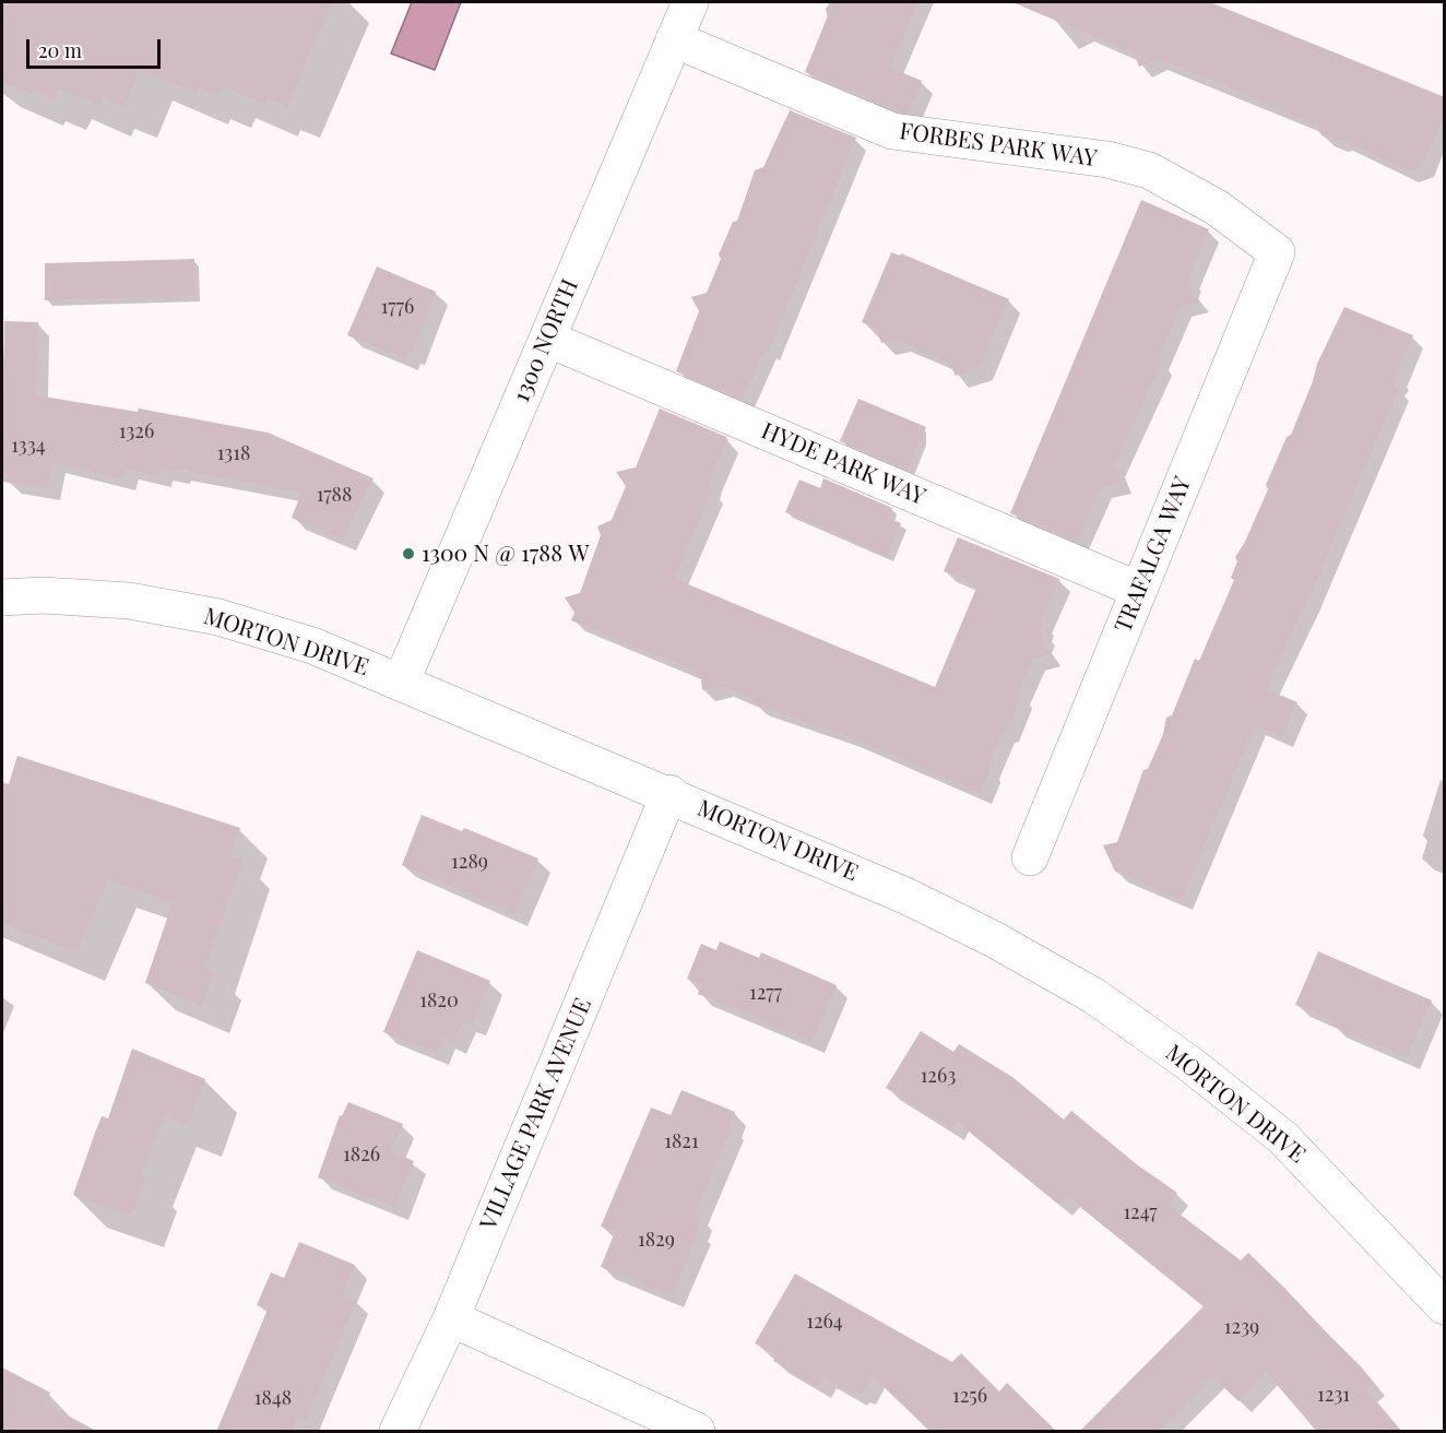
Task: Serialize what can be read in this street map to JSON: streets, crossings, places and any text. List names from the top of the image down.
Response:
{
  "streets": {
    "street": [
      "FORBES PARK WAY",
      "1300 NORTH",
      "HYDE PARK WAY",
      "TRAFALGA WAY",
      "MORTON DRIVE",
      "VILLAGE PARK AVENUE"
    ]
  },
  "crossings": [
    ["FORBES PARK WAY", "1300 NORTH"],
    ["FORBES PARK WAY", "TRAFALGA WAY"],
    ["1300 NORTH", "HYDE PARK WAY"],
    ["1300 NORTH", "MORTON DRIVE"],
    ["HYDE PARK WAY", "TRAFALGA WAY"],
    ["MORTON DRIVE", "VILLAGE PARK AVENUE"]
  ],
  "places": ["1300 N @ 1788 W"],
  "house_numbers": [
    "1776",
    "1326",
    "1334",
    "1318",
    "1788",
    "1289",
    "1277",
    "1820",
    "1263",
    "1821",
    "1826",
    "1247",
    "1829",
    "1264",
    "1239",
    "1231",
    "1256",
    "1848"
  ],
  "scale_bar": "20 m"
}
